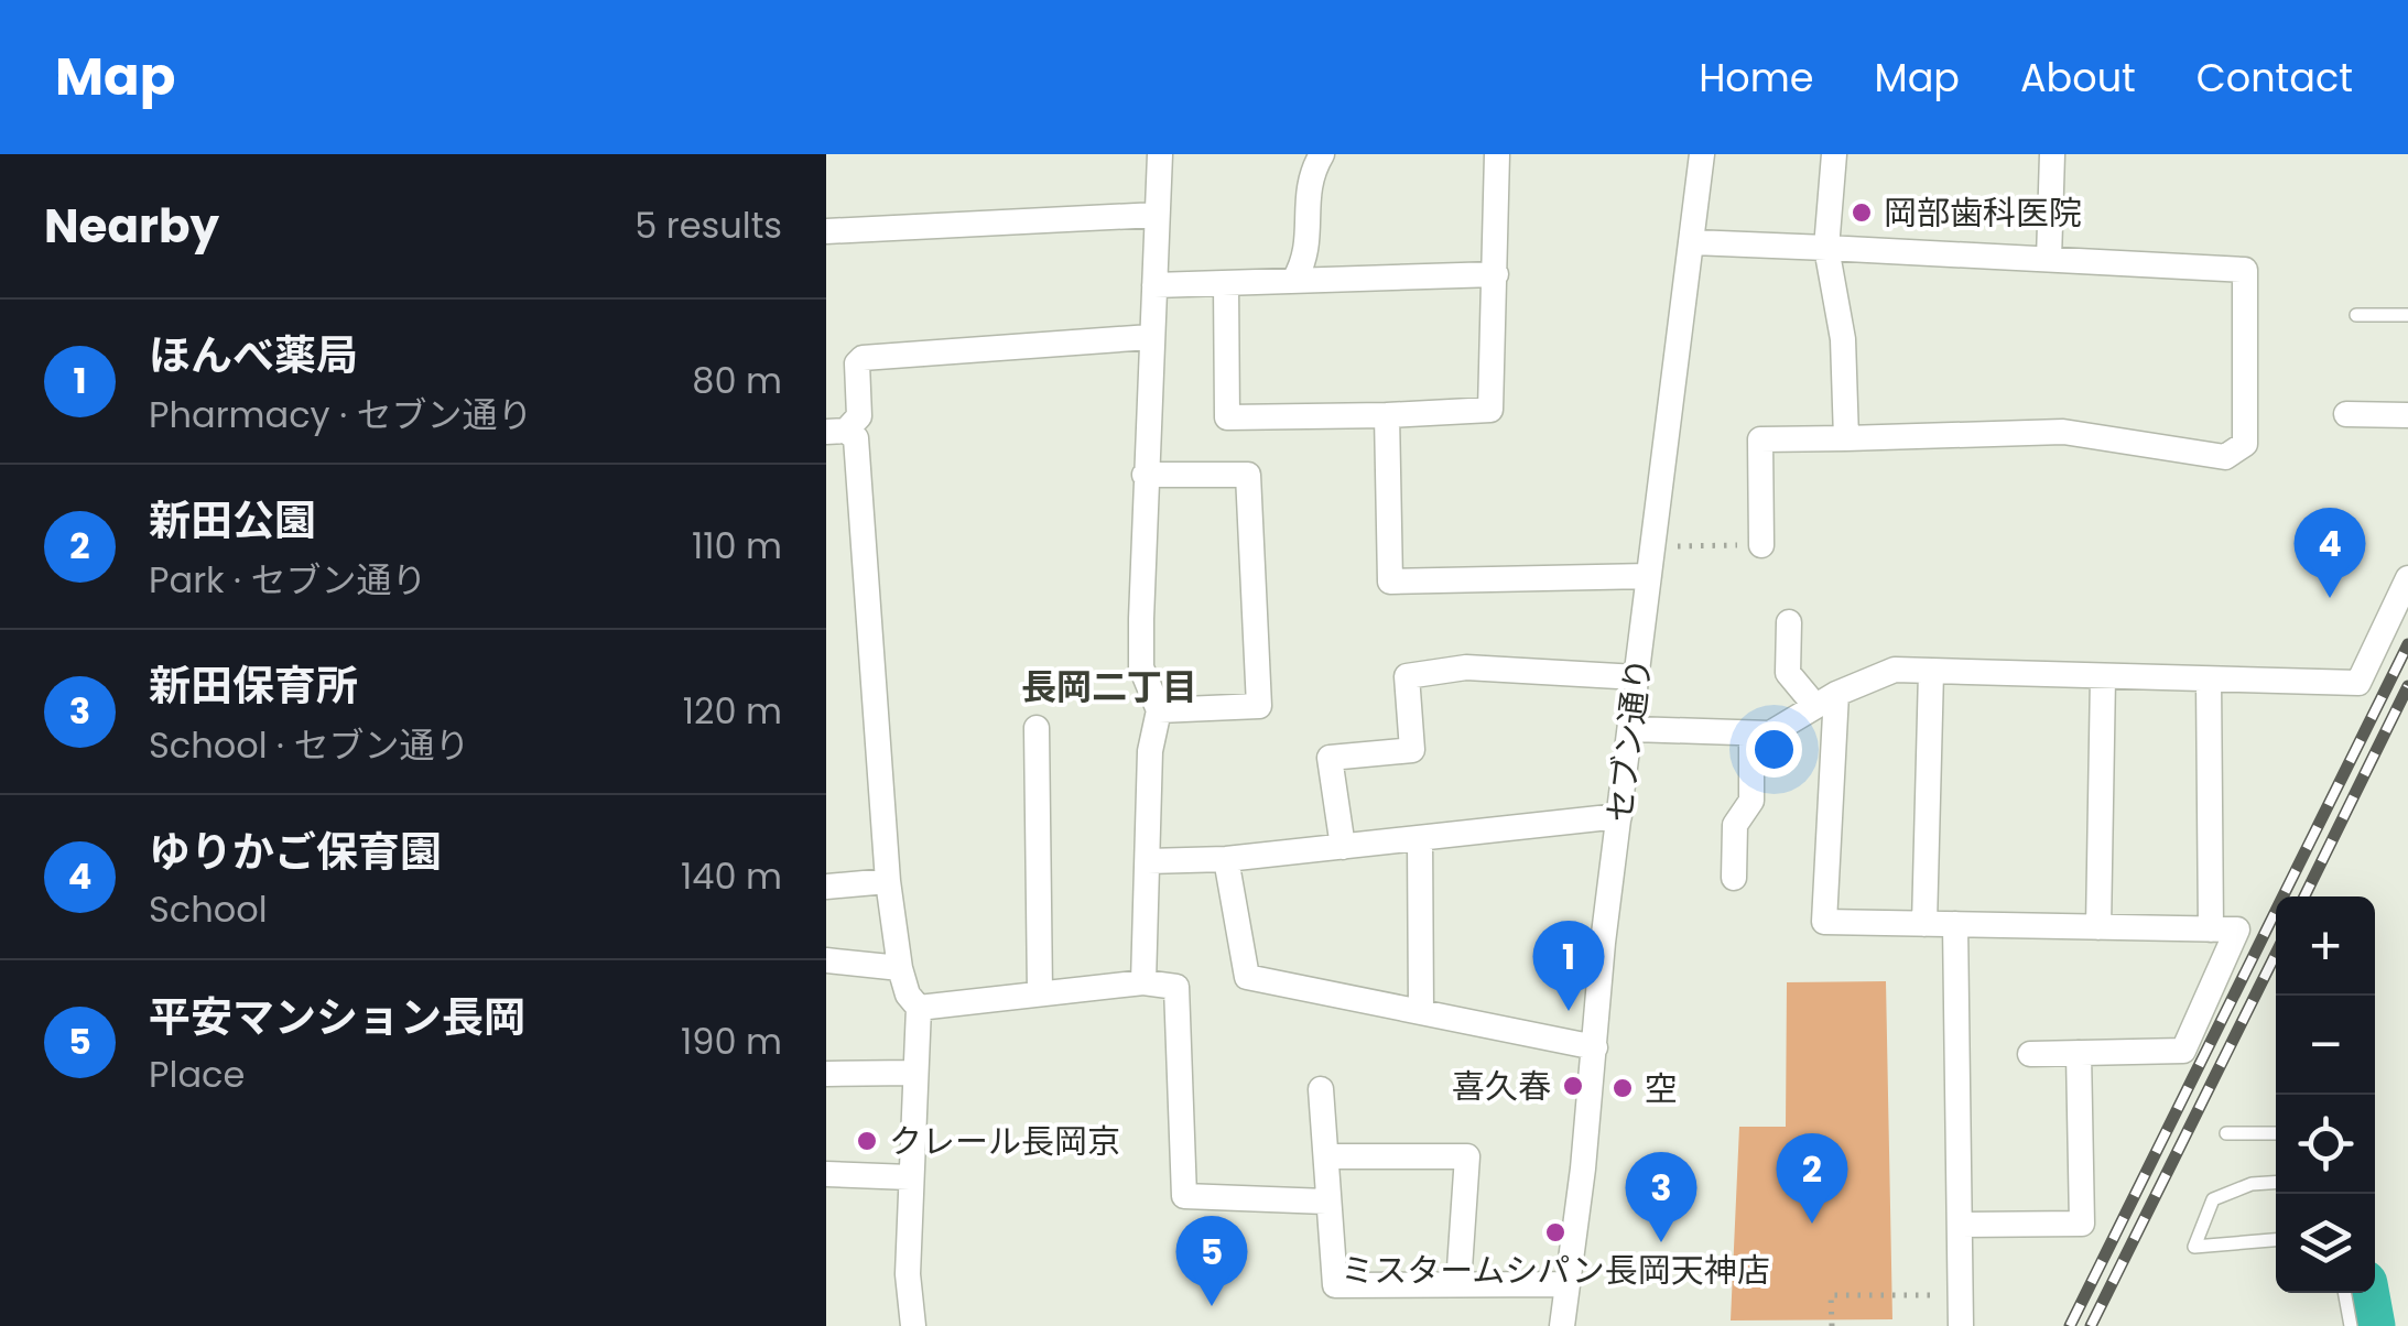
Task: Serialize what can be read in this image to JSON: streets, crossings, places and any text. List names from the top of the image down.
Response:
{
  "streets": {
    "street": ["セブン通り"]
  },
  "districts": ["長岡二丁目"],
  "places": [
    "岡部歯科医院",
    "喜久春",
    "空",
    "クレール長岡京",
    "ミスタームシパン長岡天神店"
  ],
  "page": {
    "header": "Map",
    "nav": [
      "Home",
      "Map",
      "About",
      "Contact"
    ],
    "heading": ["Nearby", "5 results"],
    "list": [
      {
        "mark": "1",
        "name": "ほんべ薬局",
        "note": "Pharmacy · セブン通り",
        "value": "80 m"
      },
      {
        "mark": "2",
        "name": "新田公園",
        "note": "Park · セブン通り",
        "value": "110 m"
      },
      {
        "mark": "3",
        "name": "新田保育所",
        "note": "School · セブン通り",
        "value": "120 m"
      },
      {
        "mark": "4",
        "name": "ゆりかご保育園",
        "note": "School",
        "value": "140 m"
      },
      {
        "mark": "5",
        "name": "平安マンション長岡",
        "note": "Place",
        "value": "190 m"
      }
    ],
    "pins": [
      "4",
      "1",
      "2",
      "3",
      "5"
    ],
    "map_buttons": ["+", "−"]
  }
}
